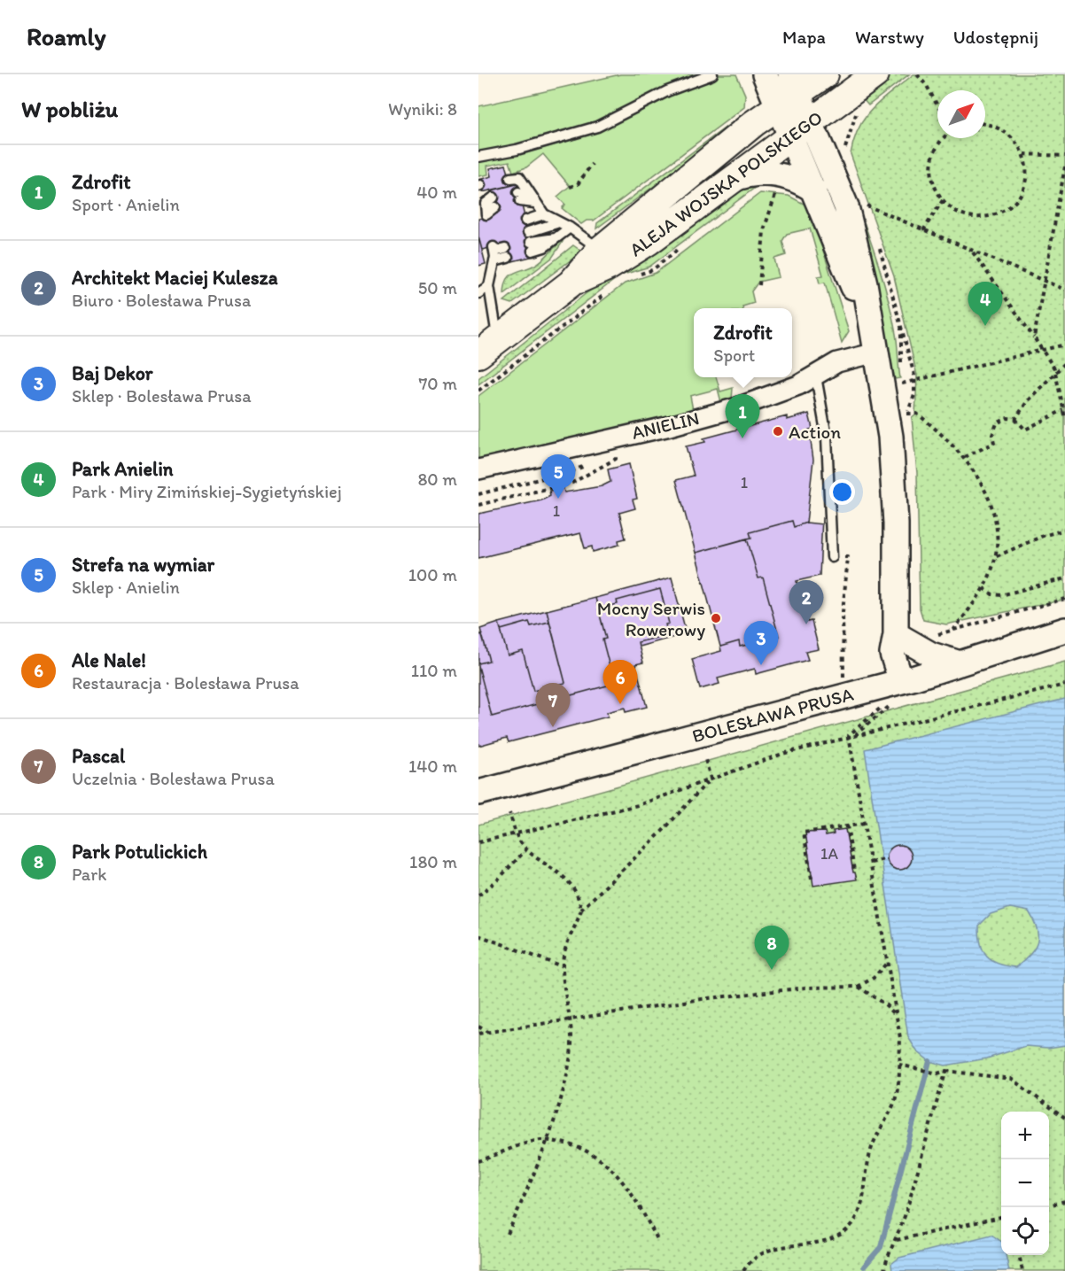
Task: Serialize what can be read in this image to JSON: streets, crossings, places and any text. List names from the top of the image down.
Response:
{
  "streets": {
    "main road": ["ALEJA WOJSKA POLSKIEGO"],
    "street": ["ANIELIN", "BOLESŁAWA PRUSA"]
  },
  "places": ["Action", "Mocny Serwis Rowerowy"],
  "house_numbers": ["1", "1", "1A"],
  "north": "top right",
  "page": {
    "header": "Roamly",
    "nav": ["Mapa", "Warstwy", "Udostępnij"],
    "heading": ["W pobliżu", "Wyniki: 8"],
    "list": [
      {
        "mark": "1",
        "name": "Zdrofit",
        "note": "Sport · Anielin",
        "value": "40 m"
      },
      {
        "mark": "2",
        "name": "Architekt Maciej Kulesza",
        "note": "Biuro · Bolesława Prusa",
        "value": "50 m"
      },
      {
        "mark": "3",
        "name": "Baj Dekor",
        "note": "Sklep · Bolesława Prusa",
        "value": "70 m"
      },
      {
        "mark": "4",
        "name": "Park Anielin",
        "note": "Park · Miry Zimińskiej-Sygietyńskiej",
        "value": "80 m"
      },
      {
        "mark": "5",
        "name": "Strefa na wymiar",
        "note": "Sklep · Anielin",
        "value": "100 m"
      },
      {
        "mark": "6",
        "name": "Ale Nale!",
        "note": "Restauracja · Bolesława Prusa",
        "value": "110 m"
      },
      {
        "mark": "7",
        "name": "Pascal",
        "note": "Uczelnia · Bolesława Prusa",
        "value": "140 m"
      },
      {
        "mark": "8",
        "name": "Park Potulickich",
        "note": "Park",
        "value": "180 m"
      }
    ],
    "pins": [
      "4",
      "1",
      "5",
      "2",
      "3",
      "6",
      "7",
      "8"
    ],
    "popup": ["Zdrofit", "Sport"],
    "map_buttons": ["+", "−"]
  }
}
